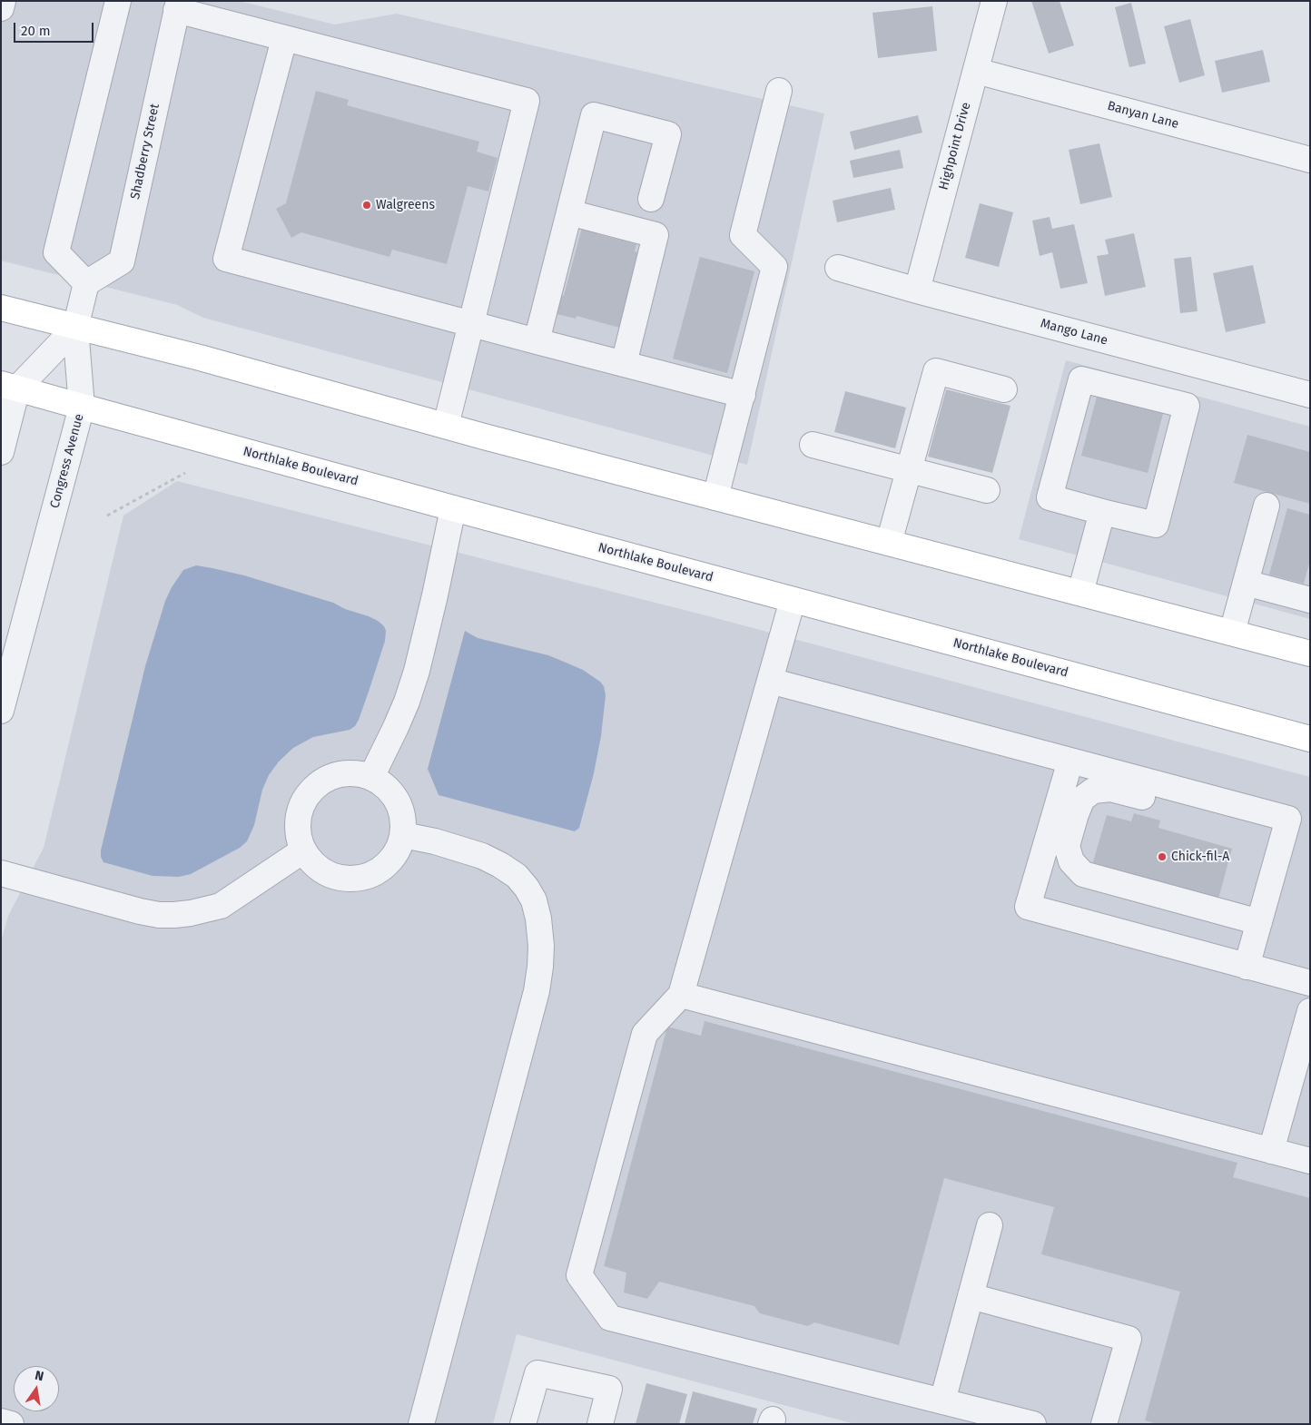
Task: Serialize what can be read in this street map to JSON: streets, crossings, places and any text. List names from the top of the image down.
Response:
{
  "streets": {
    "main road": ["Northlake Boulevard"],
    "street": [
      "Banyan Lane",
      "Highpoint Drive",
      "Shadberry Street",
      "Mango Lane",
      "Congress Avenue"
    ]
  },
  "crossings": [
    ["Banyan Lane", "Highpoint Drive"],
    ["Highpoint Drive", "Mango Lane"],
    ["Congress Avenue", "Northlake Boulevard"]
  ],
  "places": ["Walgreens", "Chick-fil-A"],
  "scale_bar": "20 m",
  "north": "top"
}
